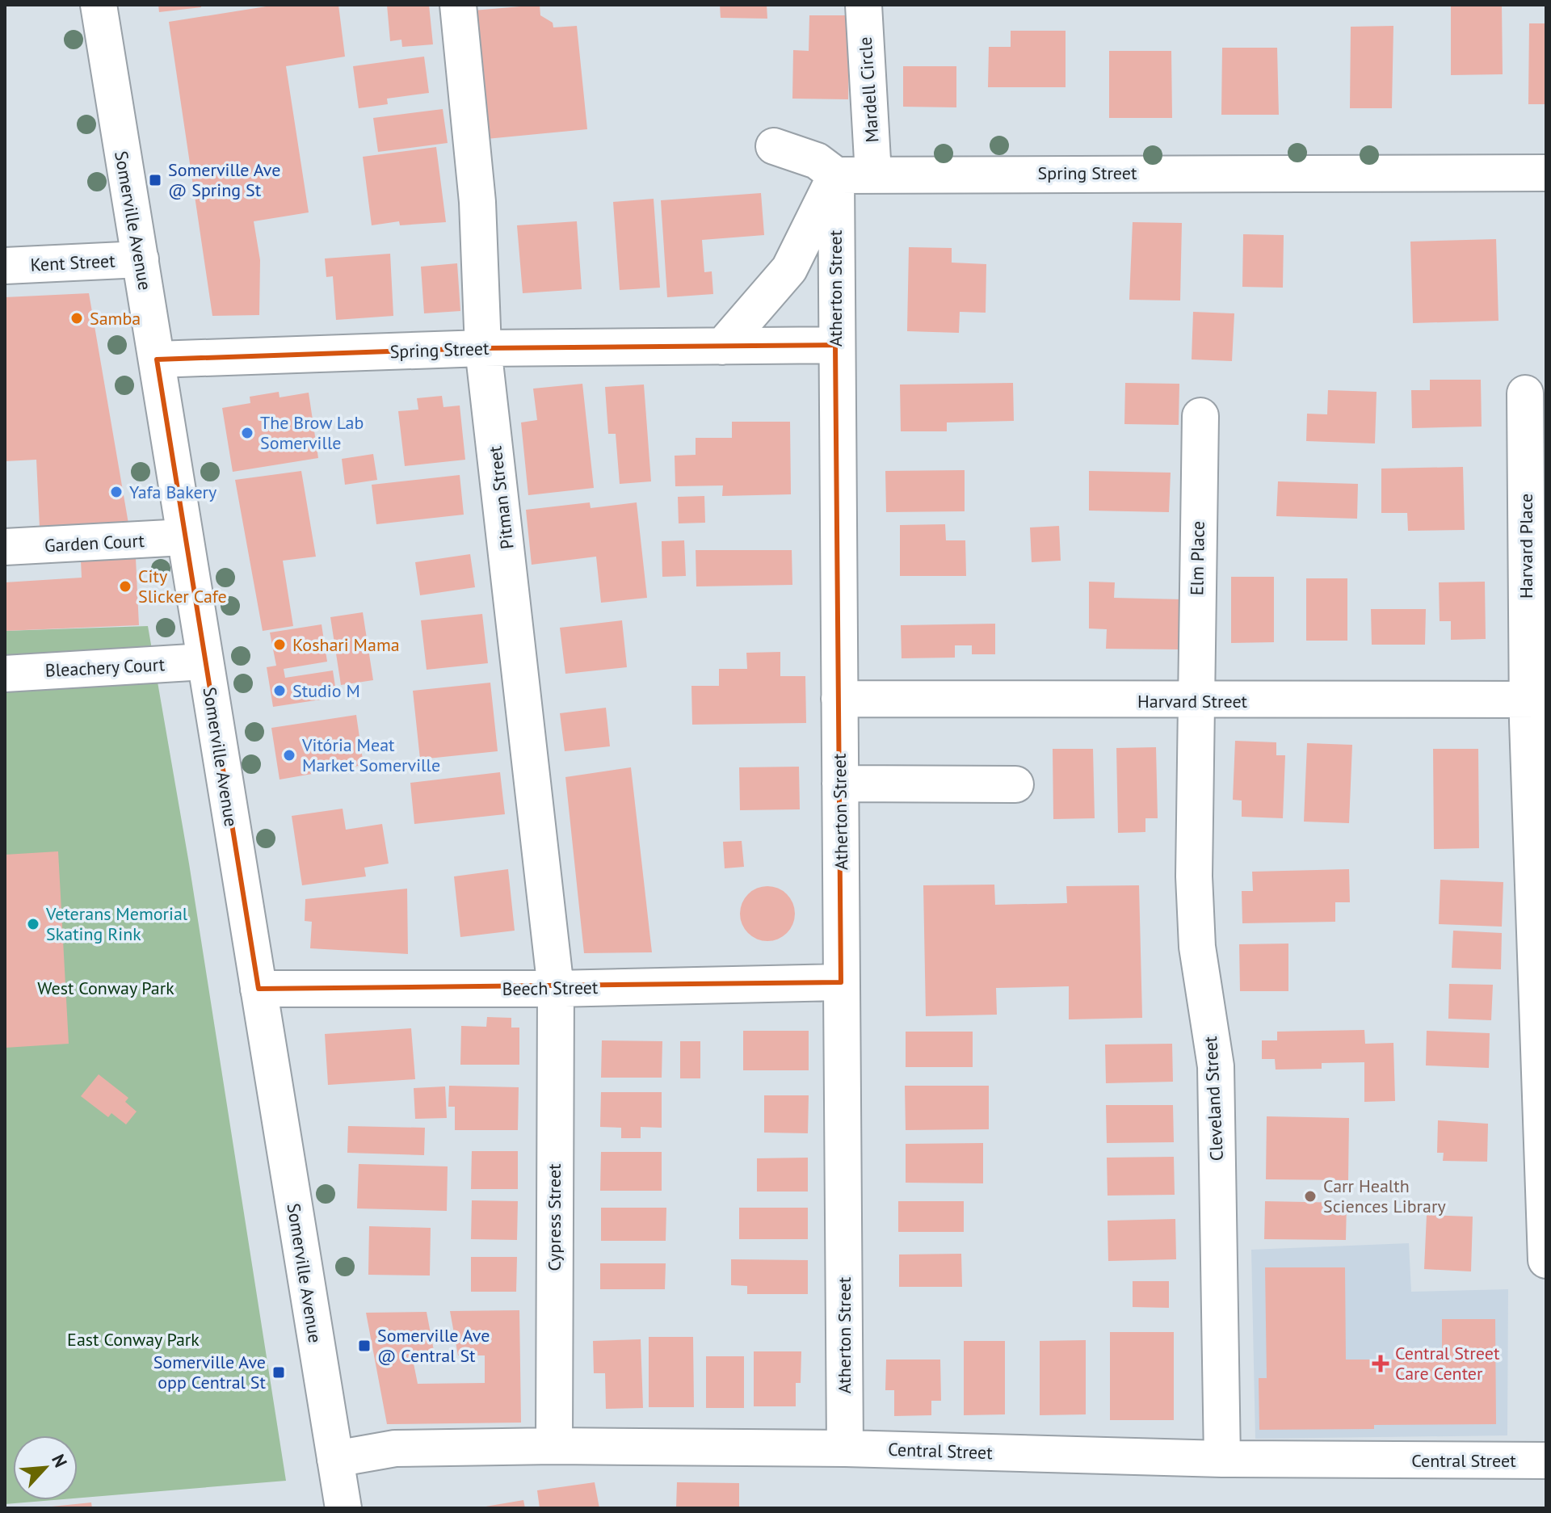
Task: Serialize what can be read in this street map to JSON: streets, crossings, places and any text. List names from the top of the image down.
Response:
{
  "streets": {
    "street": [
      "Mardell Circle",
      "Spring Street",
      "Somerville Avenue",
      "Kent Street",
      "Atherton Street",
      "Pitman Street",
      "Garden Court",
      "Harvard Place",
      "Elm Place",
      "Bleachery Court",
      "Harvard Street",
      "Beech Street",
      "Cleveland Street",
      "Cypress Street",
      "Central Street"
    ]
  },
  "crossings": [
    ["Mardell Circle", "Spring Street"],
    ["Spring Street", "Somerville Avenue"],
    ["Spring Street", "Atherton Street"],
    ["Spring Street", "Pitman Street"],
    ["Somerville Avenue", "Kent Street"],
    ["Somerville Avenue", "Garden Court"],
    ["Somerville Avenue", "Bleachery Court"],
    ["Somerville Avenue", "Beech Street"],
    ["Somerville Avenue", "Central Street"],
    ["Atherton Street", "Harvard Street"],
    ["Atherton Street", "Beech Street"],
    ["Atherton Street", "Central Street"],
    ["Pitman Street", "Beech Street"],
    ["Pitman Street", "Cypress Street"],
    ["Harvard Place", "Harvard Street"],
    ["Elm Place", "Harvard Street"],
    ["Elm Place", "Cleveland Street"],
    ["Harvard Street", "Cleveland Street"],
    ["Beech Street", "Cypress Street"],
    ["Cleveland Street", "Central Street"],
    ["Cypress Street", "Central Street"]
  ],
  "parks": ["West Conway Park", "East Conway Park"],
  "places": {
    "transit": ["Somerville Ave @ Spring St", "Somerville Ave @ Central St", "Somerville Ave opp Central St"],
    "other": [
      "Samba",
      "The Brow Lab Somerville",
      "Yafa Bakery",
      "City Slicker Cafe",
      "Koshari Mama",
      "Studio M",
      "Vitória Meat Market Somerville",
      "Veterans Memorial Skating Rink",
      "Carr Health Sciences Library"
    ],
    "health": ["Central Street Care Center"]
  },
  "north": "top right"
}
